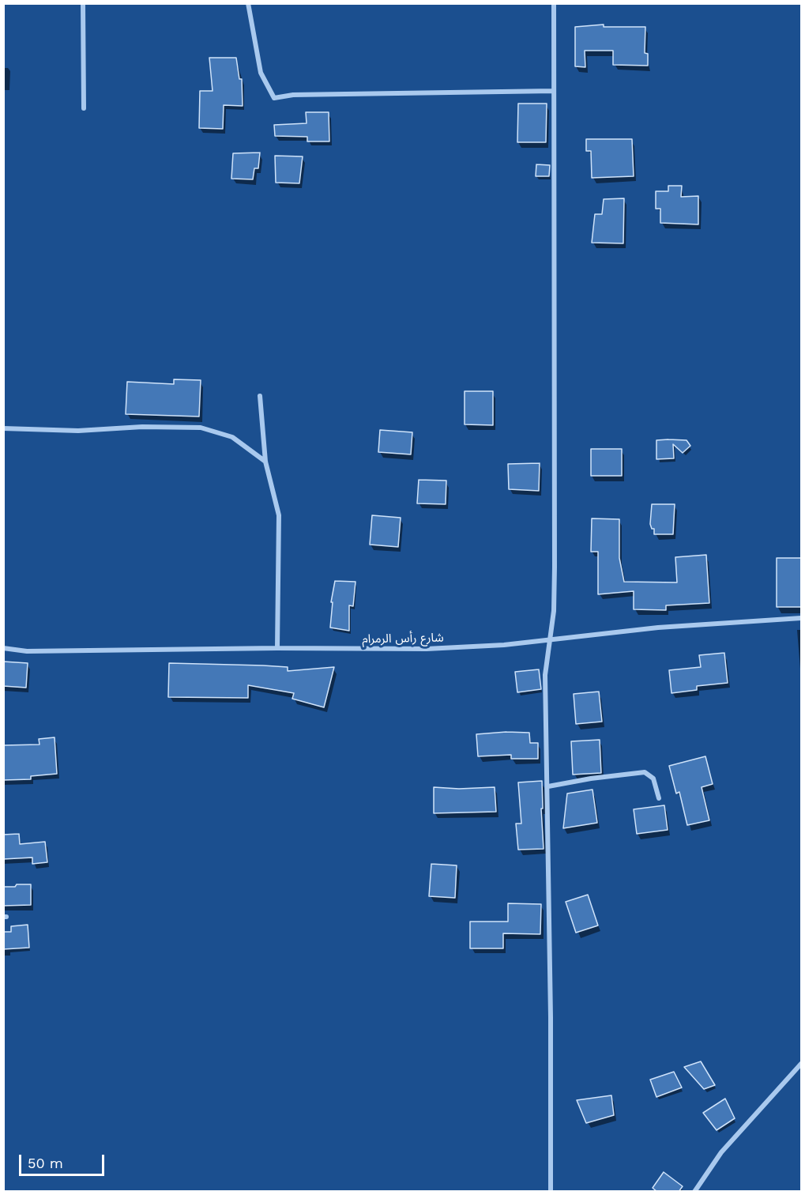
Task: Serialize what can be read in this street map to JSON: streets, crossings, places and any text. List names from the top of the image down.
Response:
{
  "streets": {
    "street": ["شارع رأس الرمرام"]
  },
  "scale_bar": "50 m"
}
